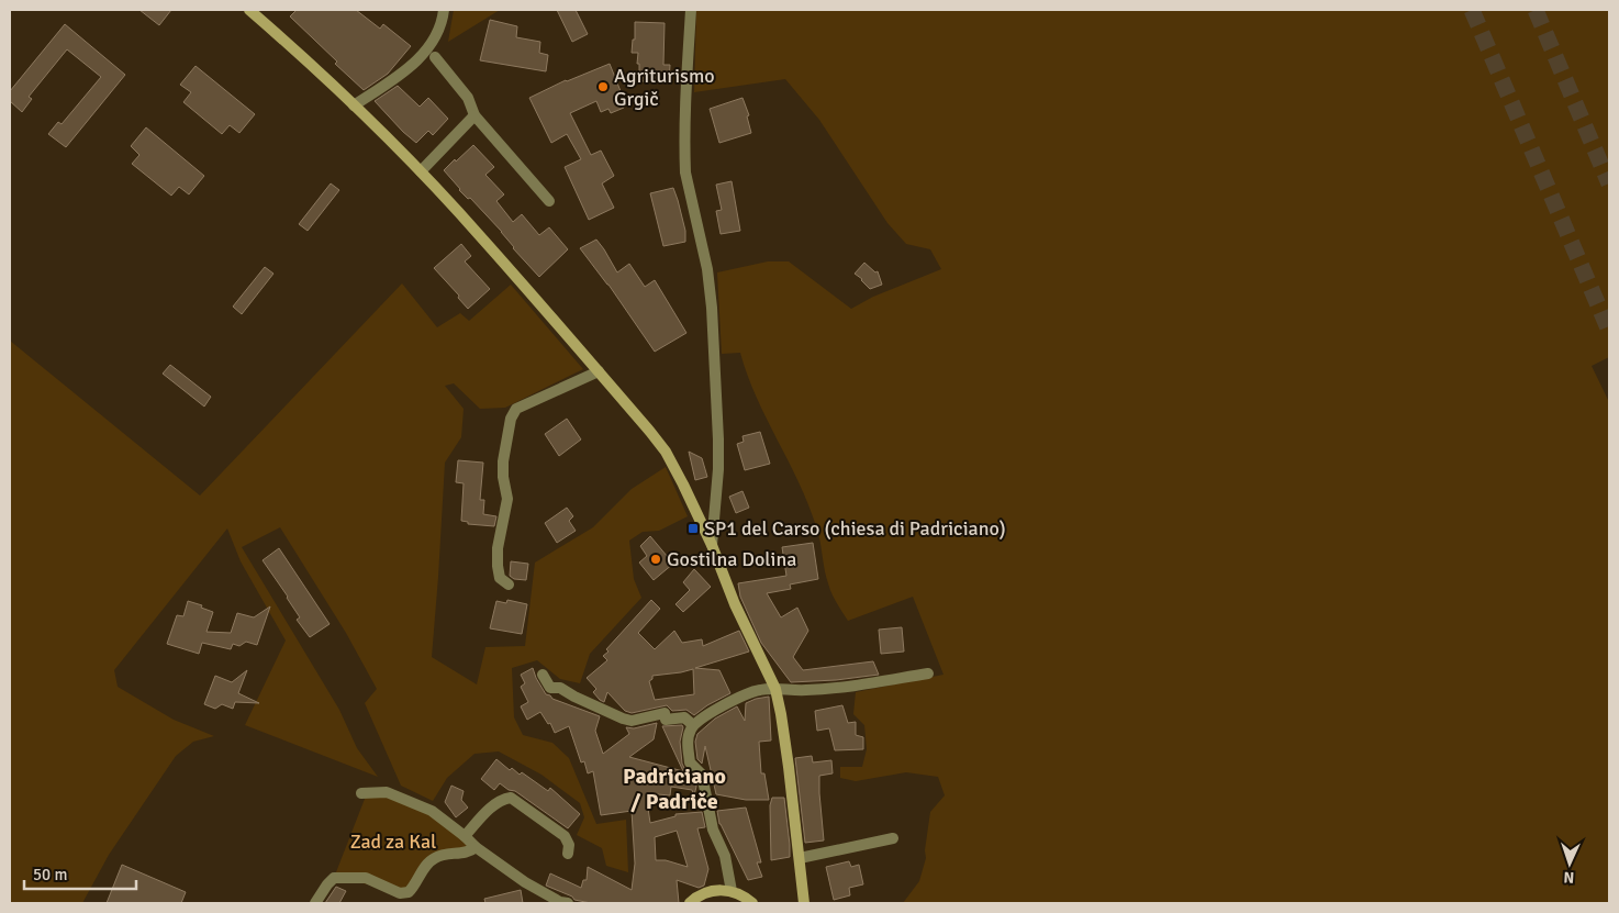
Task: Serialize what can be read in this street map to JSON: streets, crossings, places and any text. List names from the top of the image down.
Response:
{
  "districts": ["Padriciano / Padriče"],
  "parks": ["Zad za Kal"],
  "places": {
    "other": ["Agriturismo Grgič", "Gostilna Dolina"],
    "transit": ["SP1 del Carso (chiesa di Padriciano)"]
  },
  "scale_bar": "50 m",
  "north": "bottom"
}
